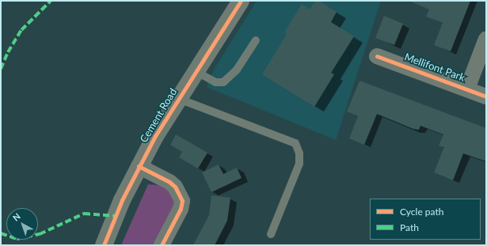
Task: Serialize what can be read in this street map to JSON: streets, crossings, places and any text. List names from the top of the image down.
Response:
{
  "streets": {
    "street": ["Mellifont Park", "Cement Road"]
  },
  "legend": ["Cycle path", "Path"],
  "north": "top left"
}
